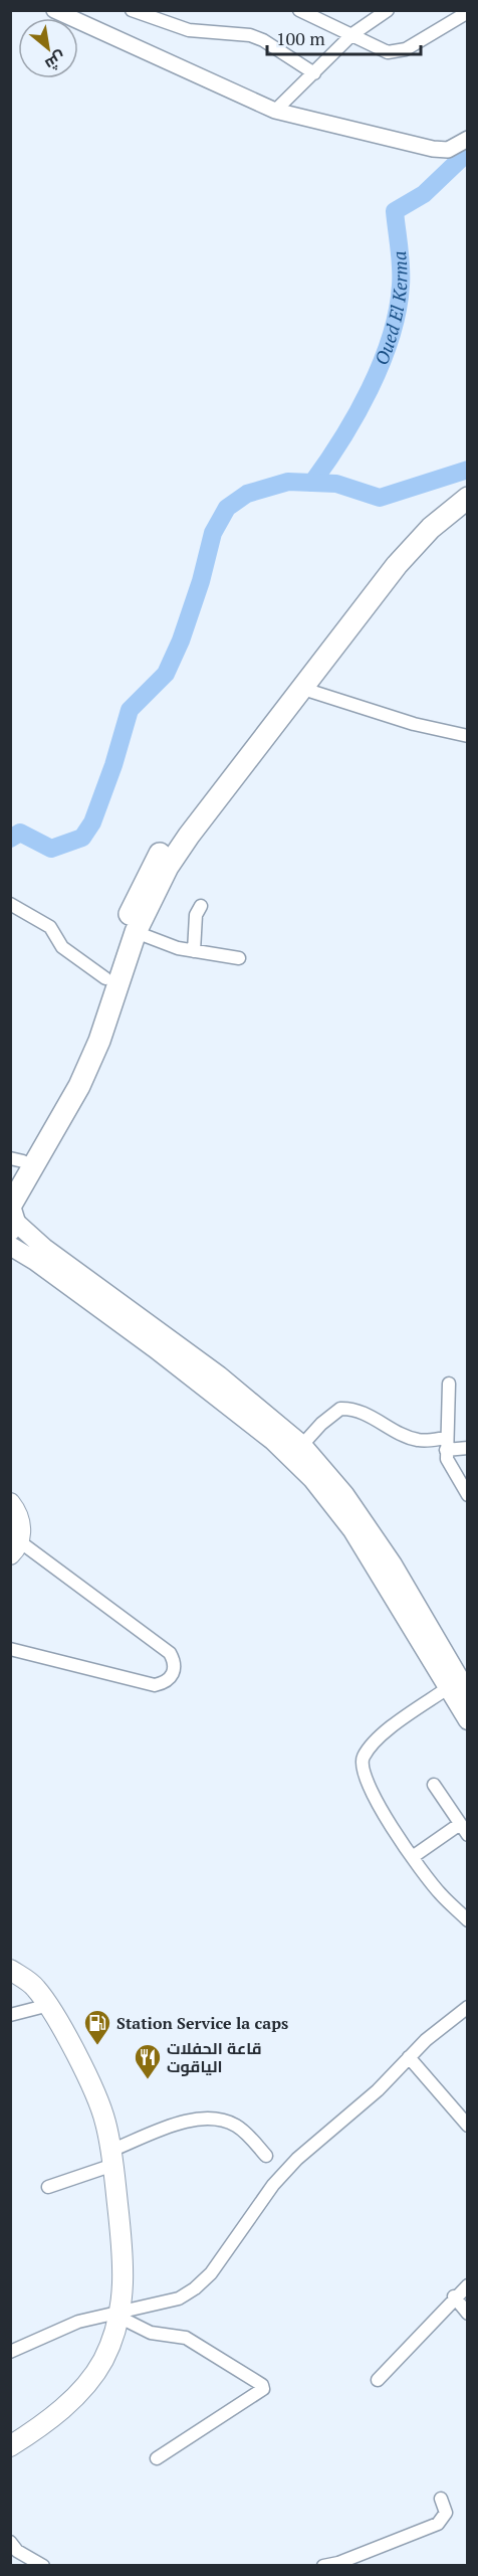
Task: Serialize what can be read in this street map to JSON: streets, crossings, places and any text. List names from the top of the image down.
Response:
{
  "water": ["Oued El Kerma"],
  "places": {
    "fuel station": ["Station Service la caps"],
    "restaurant": ["قاعة الحفلات الياقوت"]
  },
  "scale_bar": "100 m",
  "north": "bottom right"
}
